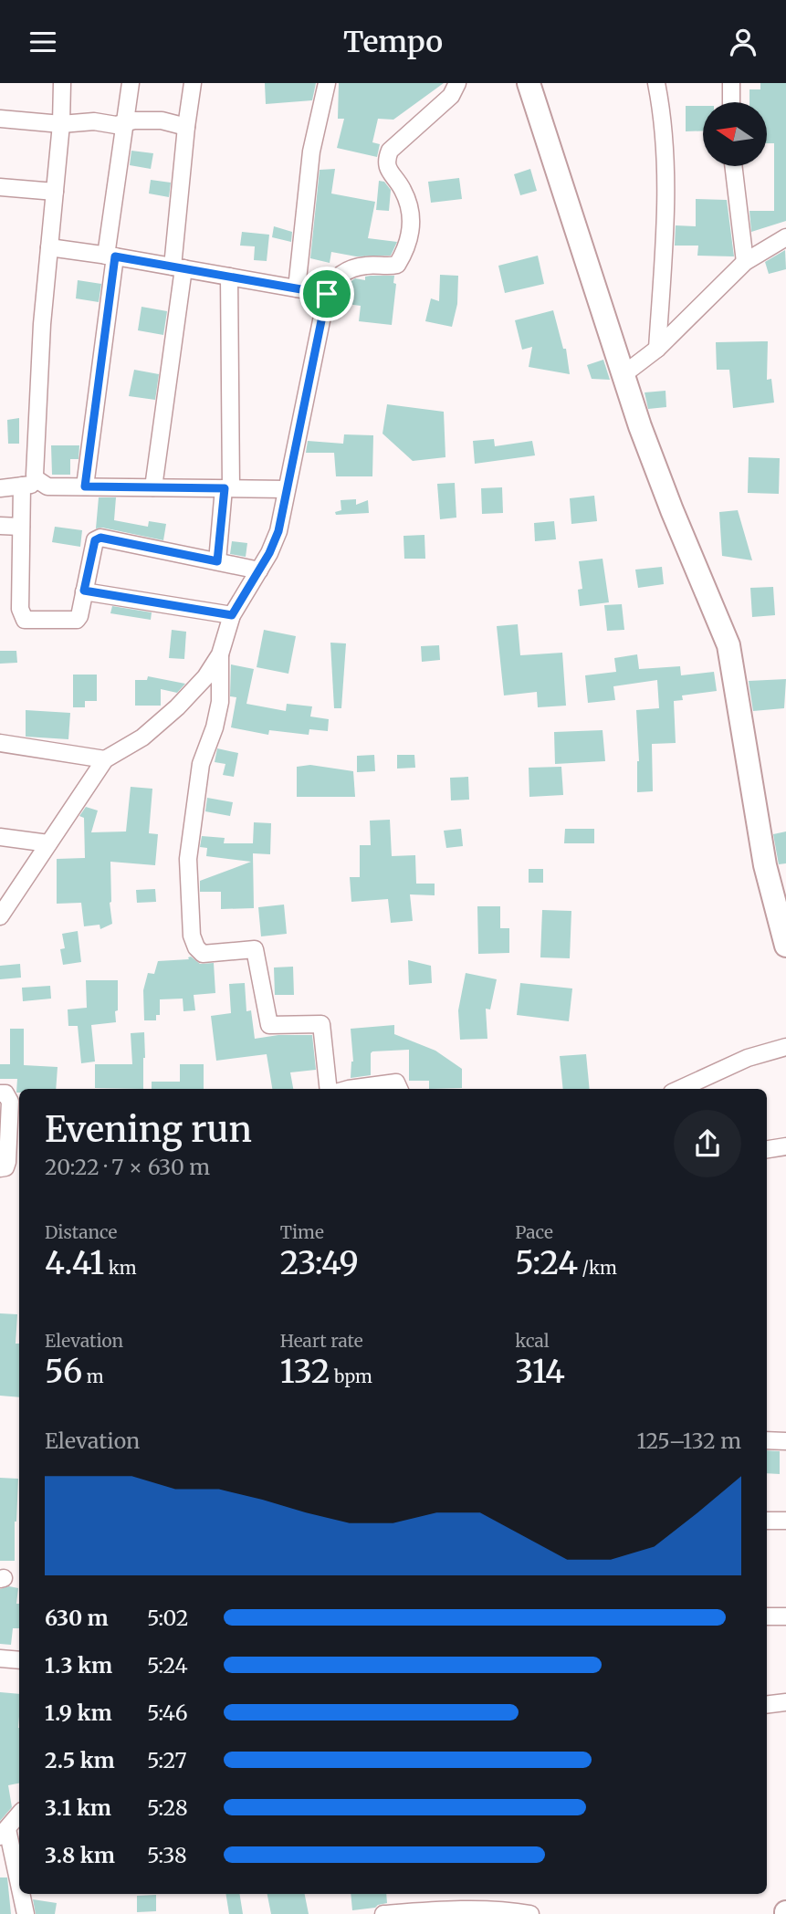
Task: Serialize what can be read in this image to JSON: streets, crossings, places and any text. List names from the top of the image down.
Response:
{
  "north": "left",
  "page": {
    "header": "Tempo",
    "heading": ["Evening run", "20:22 · 7 × 630 m"],
    "stats": [
      ["Distance", "4.41 km"],
      ["Time", "23:49"],
      ["Pace", "5:24 /km"],
      ["Elevation", "56 m"],
      ["Heart rate", "132 bpm"],
      ["kcal", "314"]
    ],
    "chart": ["Elevation", "125–132 m"],
    "list": [
      {
        "name": "630 m",
        "note": "5:02"
      },
      {
        "name": "1.3 km",
        "note": "5:24"
      },
      {
        "name": "1.9 km",
        "note": "5:46"
      },
      {
        "name": "2.5 km",
        "note": "5:27"
      },
      {
        "name": "3.1 km",
        "note": "5:28"
      },
      {
        "name": "3.8 km",
        "note": "5:38"
      }
    ]
  }
}
